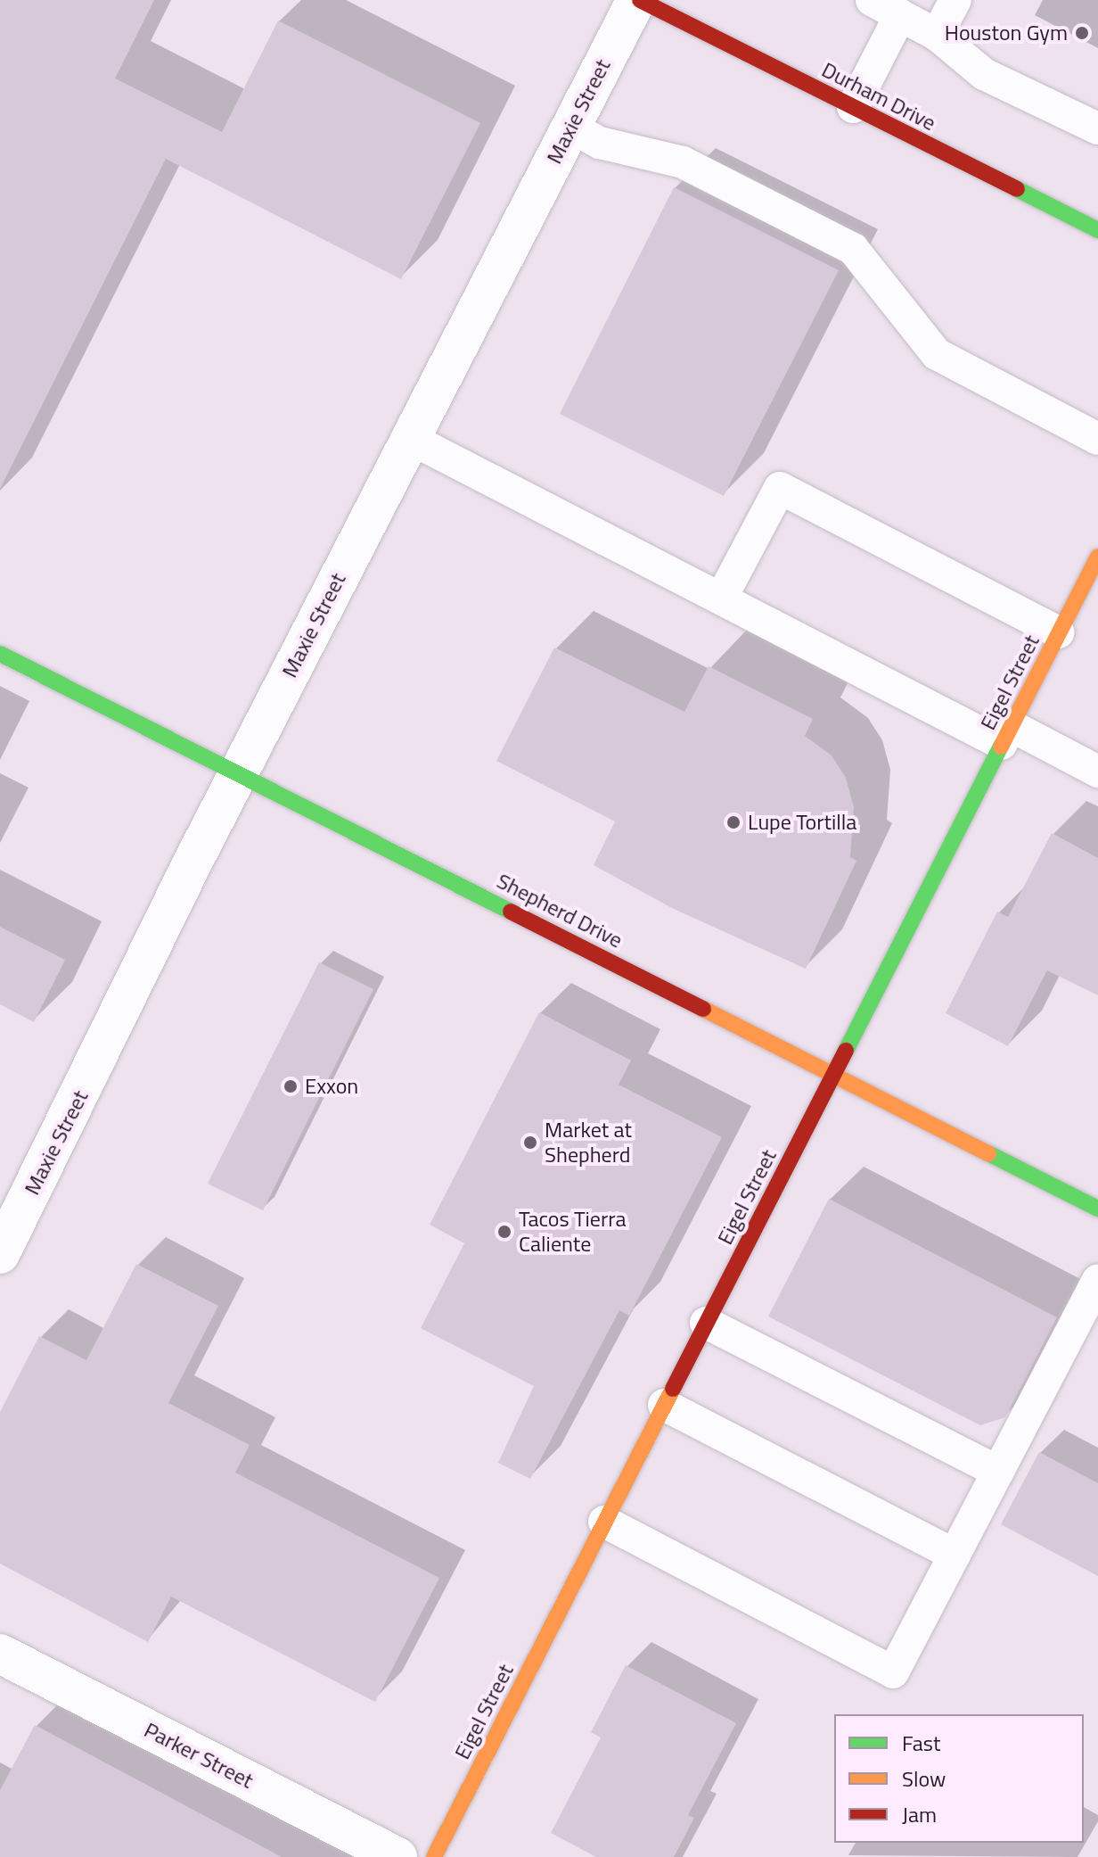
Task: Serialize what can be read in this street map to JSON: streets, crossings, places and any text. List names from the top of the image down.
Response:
{
  "streets": {
    "main road": ["Durham Drive", "Eigel Street", "Shepherd Drive"],
    "street": ["Maxie Street", "Parker Street"]
  },
  "crossings": [
    ["Durham Drive", "Maxie Street"],
    ["Maxie Street", "Shepherd Drive"],
    ["Eigel Street", "Shepherd Drive"]
  ],
  "places": [
    "Houston Gym",
    "Lupe Tortilla",
    "Exxon",
    "Market at Shepherd",
    "Tacos Tierra Caliente"
  ],
  "legend": ["Fast", "Slow", "Jam"]
}
